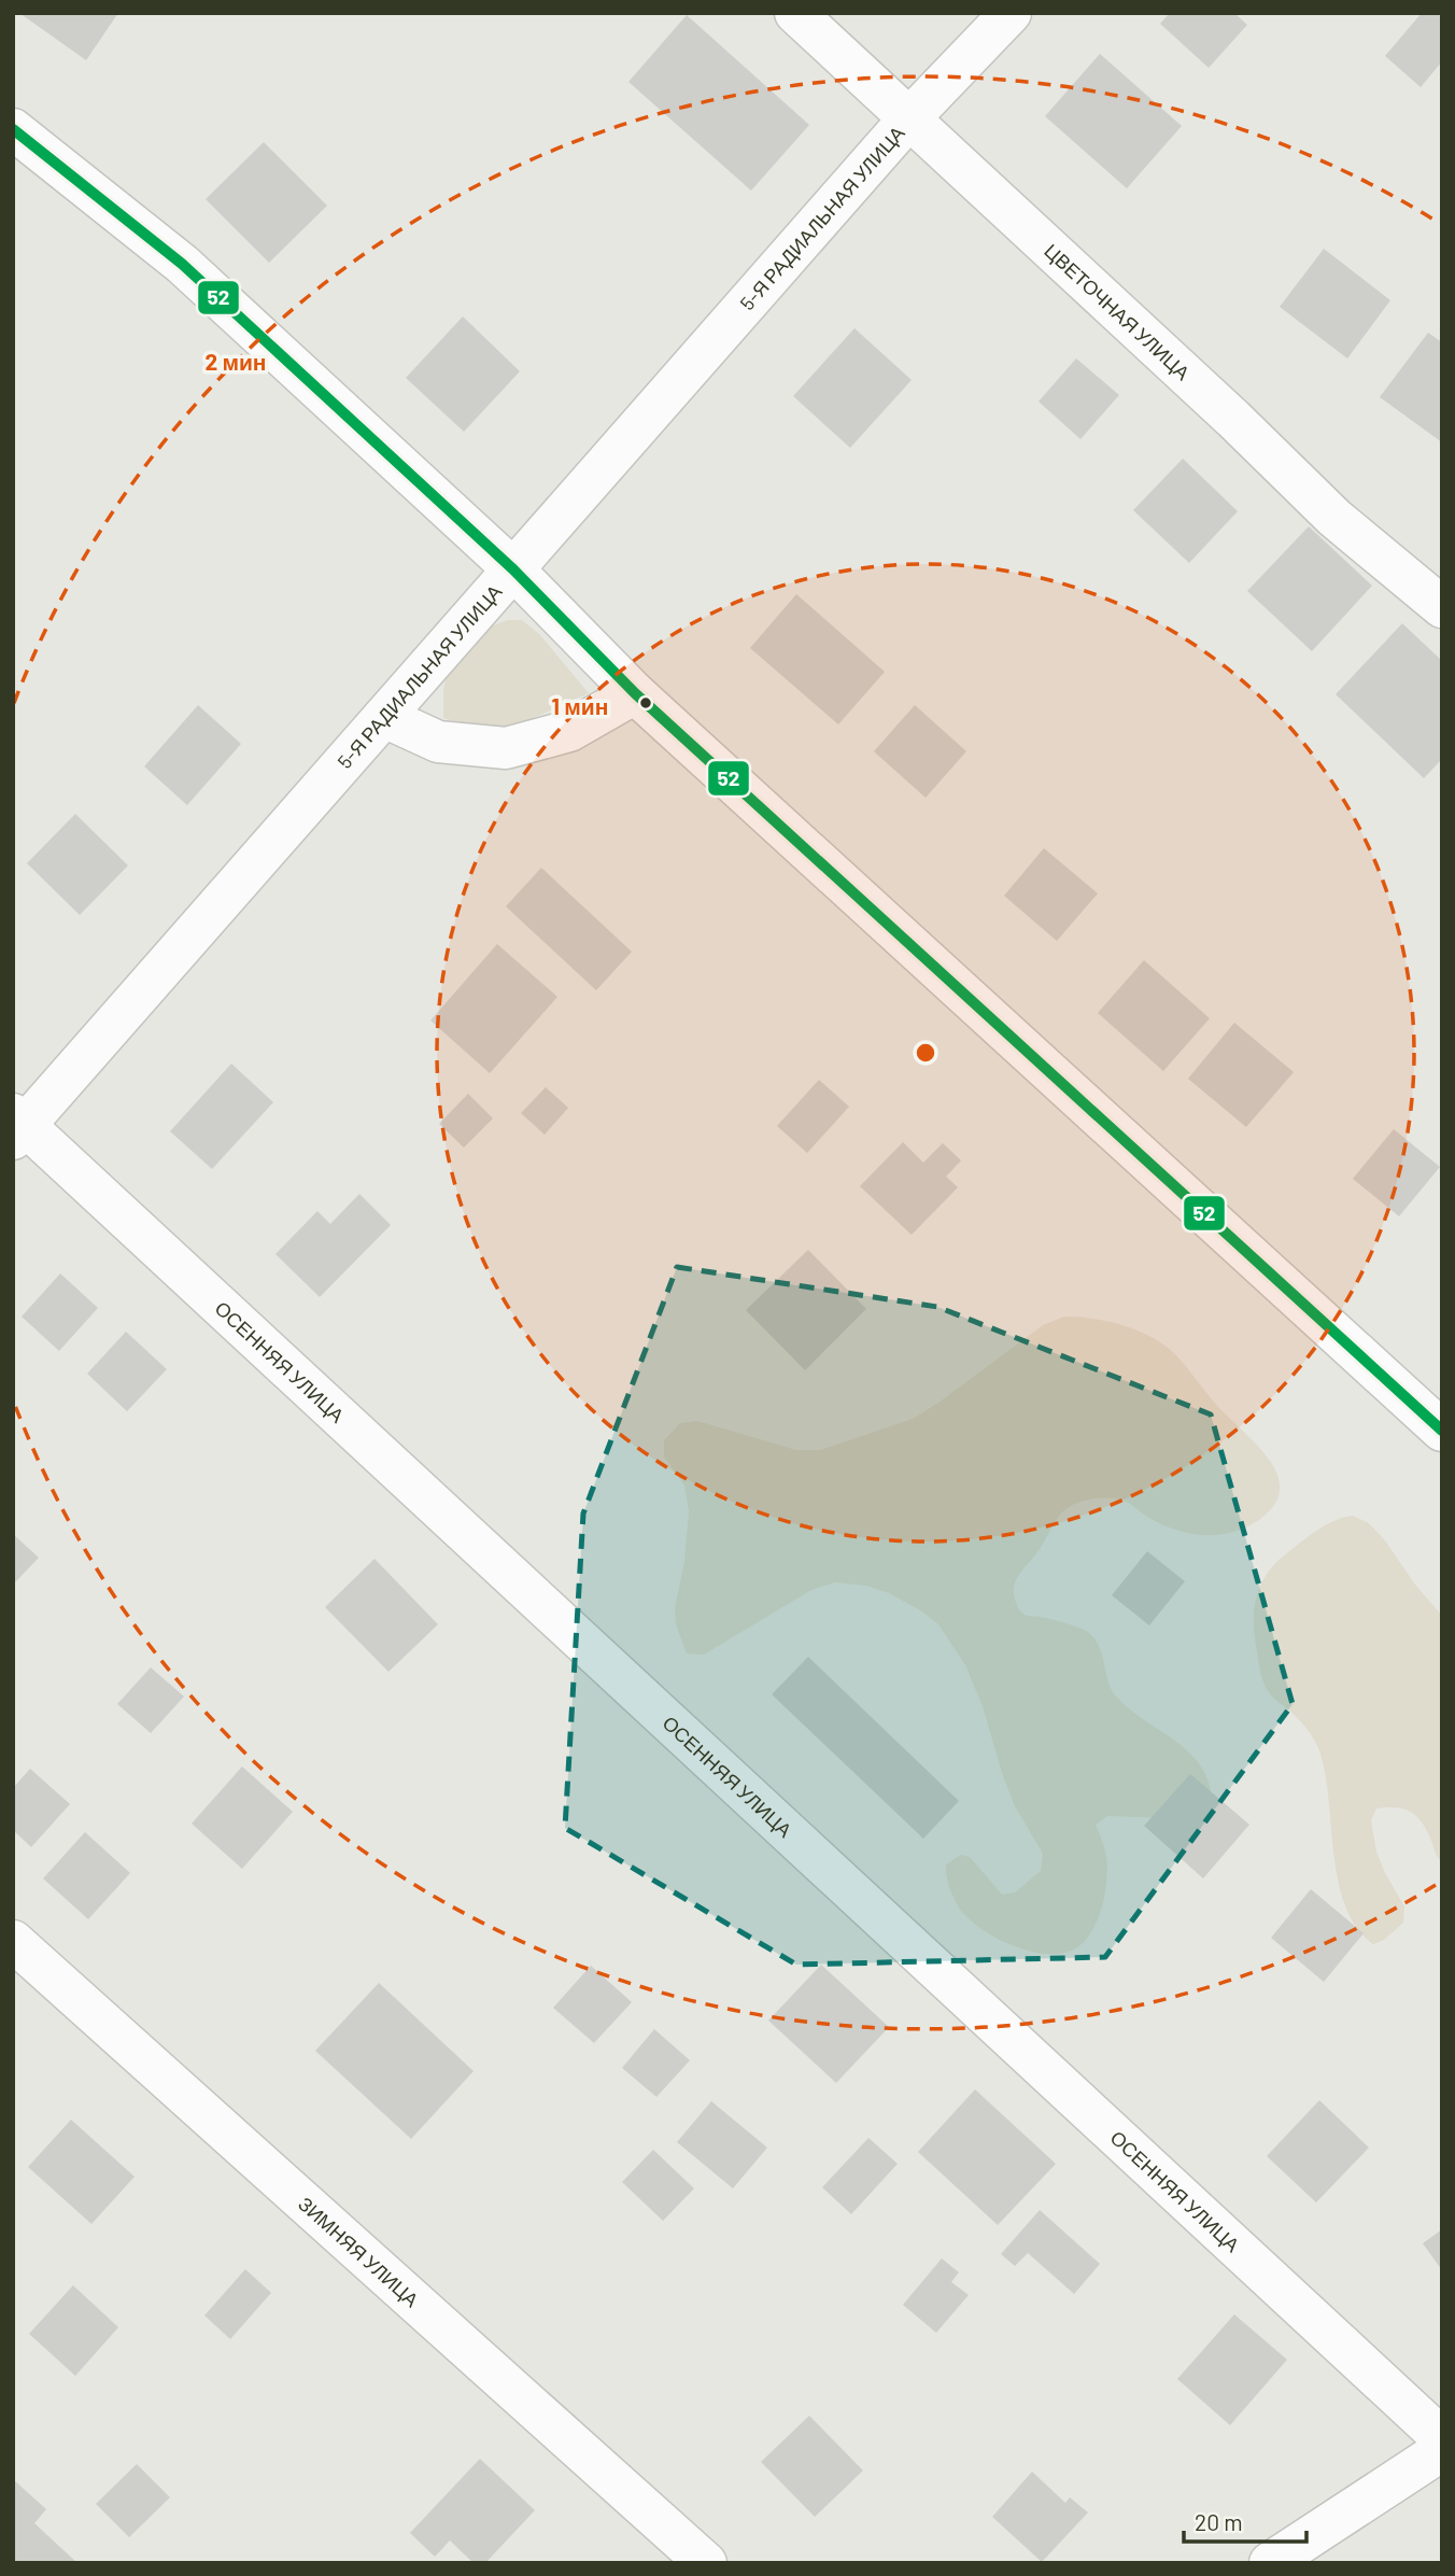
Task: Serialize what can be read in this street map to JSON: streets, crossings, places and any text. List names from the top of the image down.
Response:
{
  "streets": {
    "street": [
      "5-Я РАДИАЛЬНАЯ УЛИЦА",
      "ЦВЕТОЧНАЯ УЛИЦА",
      "ОСЕННЯЯ УЛИЦА",
      "ЗИМНЯЯ УЛИЦА"
    ]
  },
  "crossings": [
    ["5-Я РАДИАЛЬНАЯ УЛИЦА", "ЦВЕТОЧНАЯ УЛИЦА"],
    ["5-Я РАДИАЛЬНАЯ УЛИЦА", "ОСЕННЯЯ УЛИЦА"]
  ],
  "lines": ["transit line 52"],
  "scale_bar": "20 m",
  "rings": ["2 мин", "1 мин"]
}
